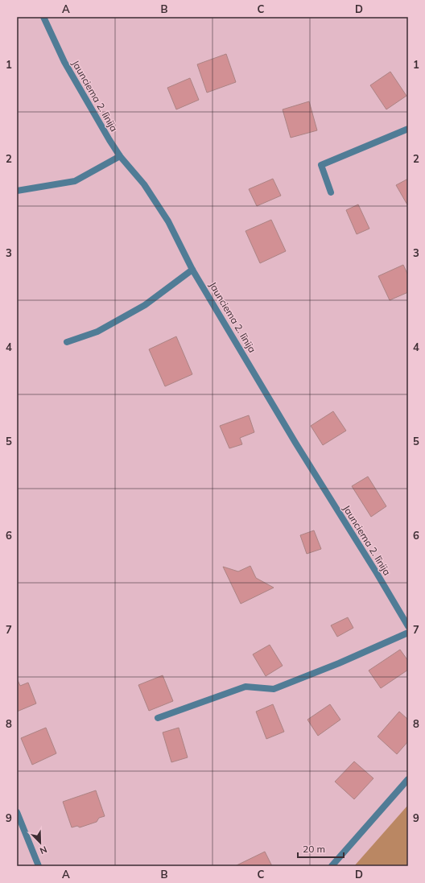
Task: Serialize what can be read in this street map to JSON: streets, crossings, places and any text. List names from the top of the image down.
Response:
{
  "streets": {
    "street": ["Jaunciema 2. līnija"]
  },
  "scale_bar": "20 m",
  "north": "bottom right",
  "grid": {
    "columns": [
      "A",
      "B",
      "C",
      "D"
    ],
    "rows": [
      "1",
      "2",
      "3",
      "4",
      "5",
      "6",
      "7",
      "8",
      "9"
    ]
  }
}
